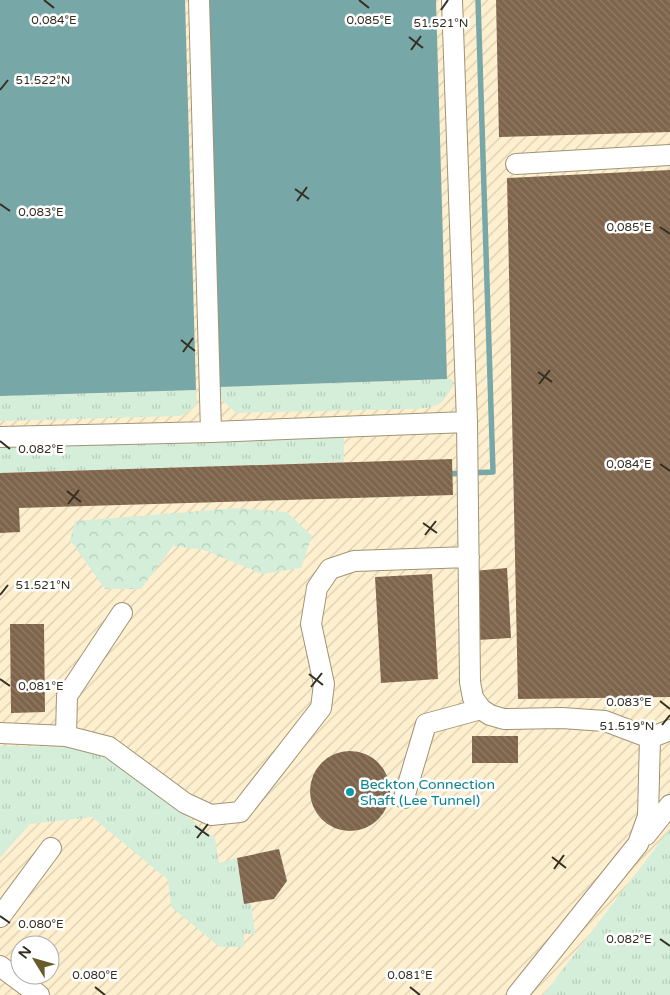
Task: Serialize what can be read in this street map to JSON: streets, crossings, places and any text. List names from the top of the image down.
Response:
{
  "places": ["Beckton Connection Shaft (Lee Tunnel)"],
  "north": "top left",
  "coordinates": [
    "0.084°E",
    "0.085°E",
    "51.521°N",
    "51.522°N",
    "0.083°E",
    "0.082°E",
    "0.081°E",
    "51.519°N",
    "0.080°E"
  ]
}
